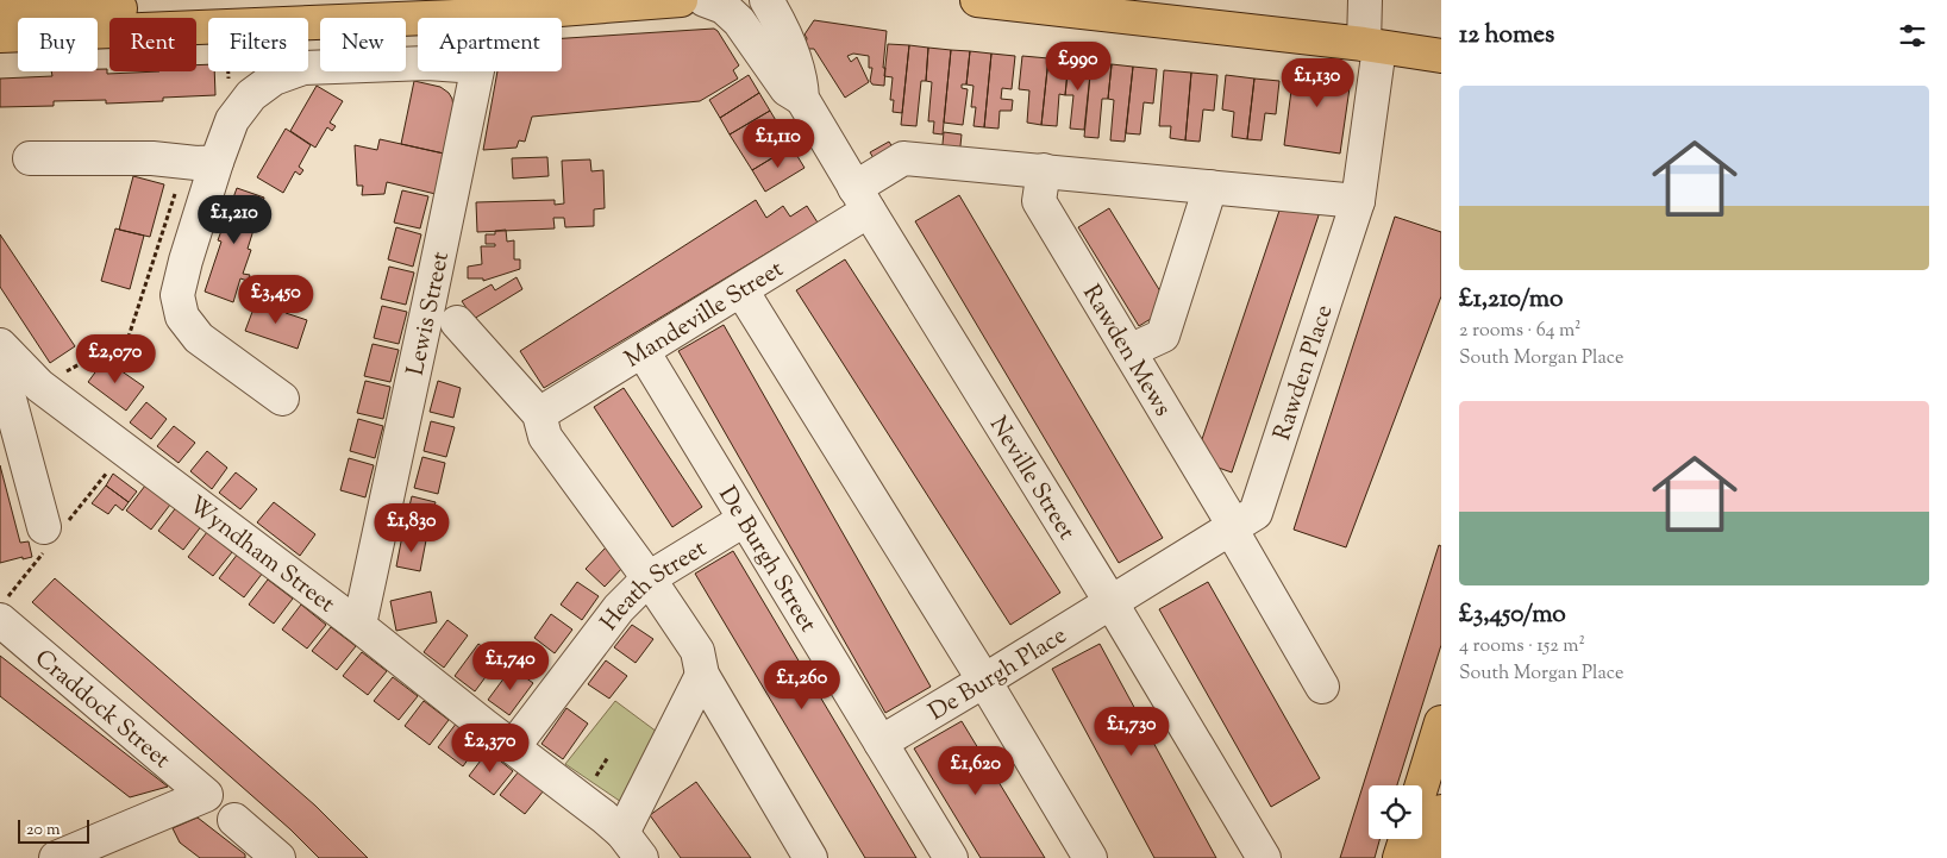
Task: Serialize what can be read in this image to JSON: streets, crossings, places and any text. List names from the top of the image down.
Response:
{
  "streets": {
    "street": [
      "Lewis Street",
      "Mandeville Street",
      "Rawden Mews",
      "Rawden Place",
      "Neville Street",
      "Wyndham Street",
      "De Burgh Street",
      "Heath Street",
      "De Burgh Place",
      "Craddock Street"
    ]
  },
  "crossings": [
    ["Lewis Street", "Wyndham Street"],
    ["Mandeville Street", "Rawden Mews"],
    ["Mandeville Street", "Rawden Place"],
    ["Mandeville Street", "Neville Street"],
    ["Mandeville Street", "De Burgh Street"],
    ["Rawden Mews", "Rawden Place"],
    ["Rawden Place", "Neville Street"],
    ["Rawden Place", "De Burgh Place"],
    ["Neville Street", "De Burgh Place"],
    ["Wyndham Street", "Heath Street"],
    ["De Burgh Street", "Heath Street"],
    ["De Burgh Street", "De Burgh Place"]
  ],
  "scale_bar": "20 m",
  "page": {
    "heading": "12 homes",
    "chip": [
      "Buy",
      "Rent",
      "Filters",
      "New",
      "Apartment"
    ],
    "price": [
      "£990",
      "£1,130",
      "£1,110",
      "£1,210",
      "£3,450",
      "£2,070",
      "£1,830",
      "£1,740",
      "£1,260",
      "£1,730",
      "£2,370",
      "£1,620"
    ],
    "list": [
      {
        "name": "£1,210/mo",
        "note": "2 rooms · 64 m² · South Morgan Place"
      },
      {
        "name": "£3,450/mo",
        "note": "4 rooms · 152 m² · South Morgan Place"
      }
    ],
    "scale": "20 m"
  }
}
